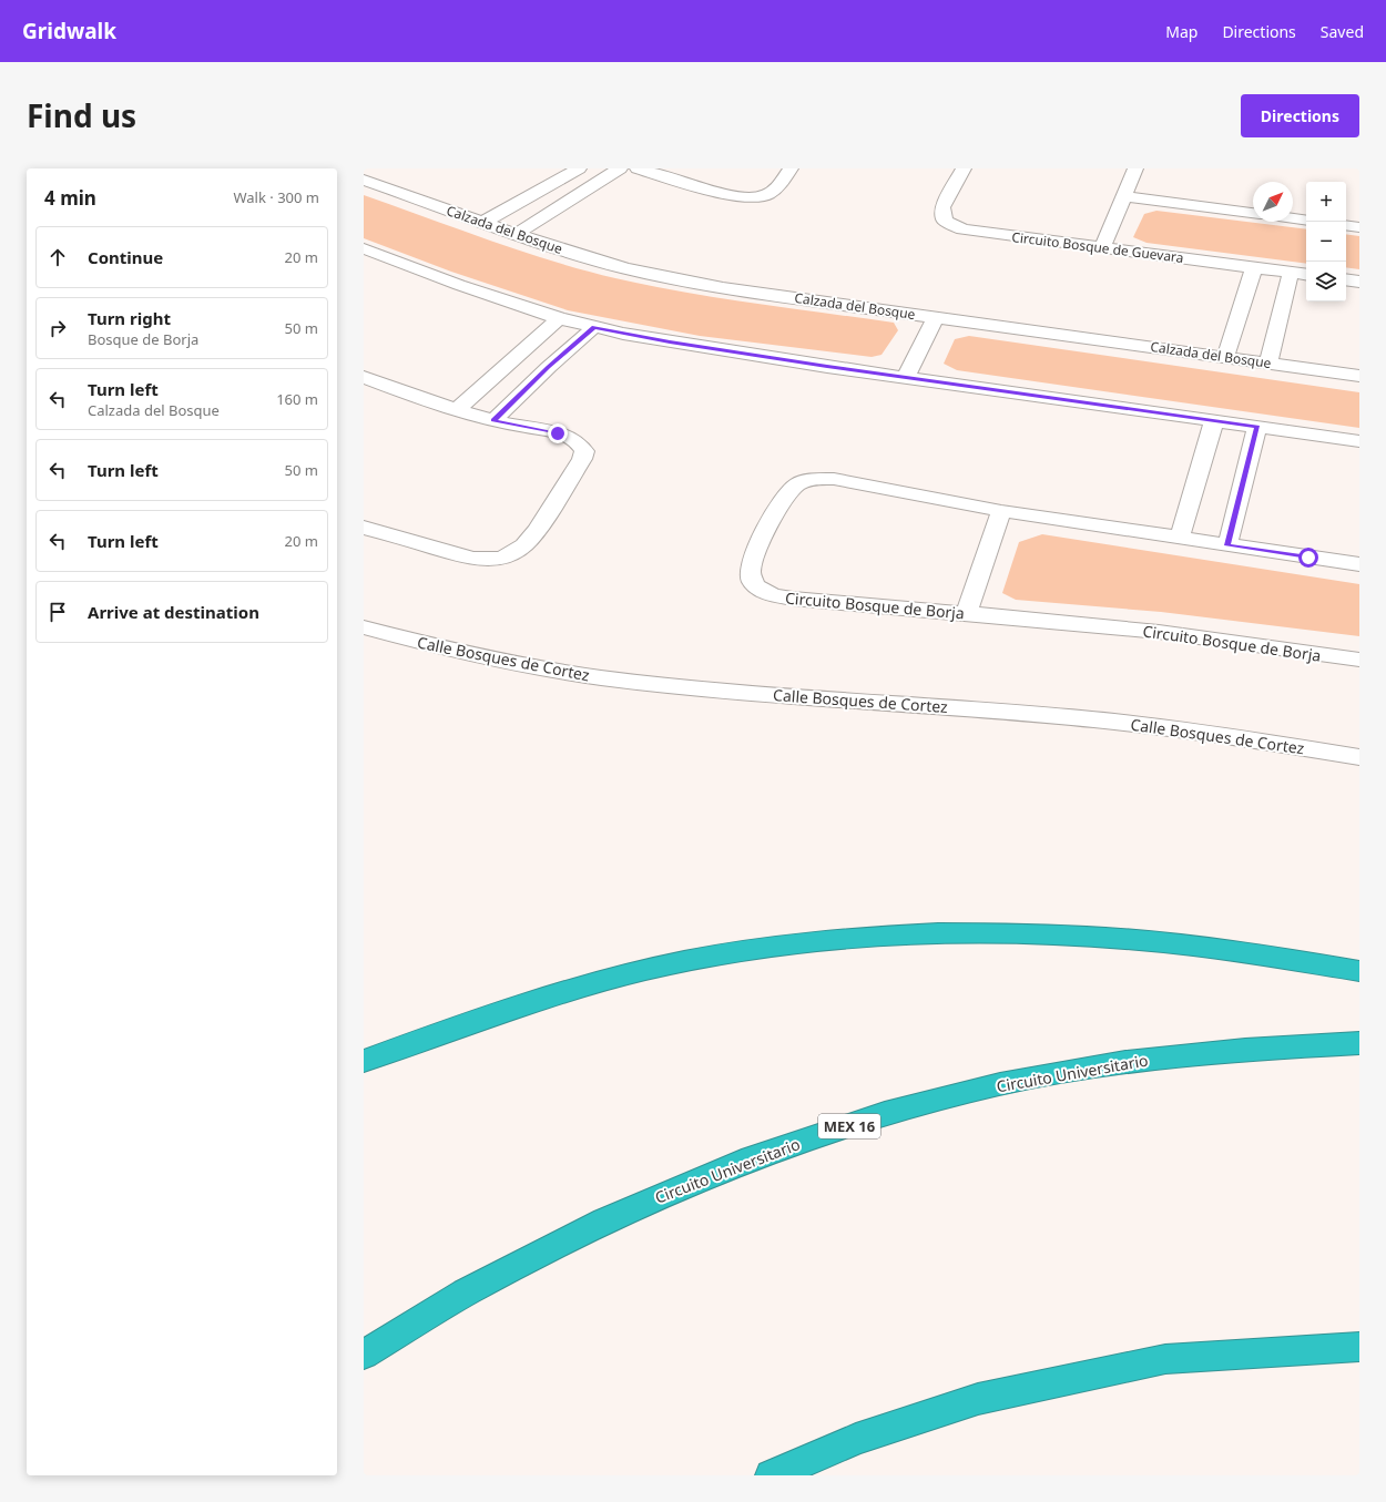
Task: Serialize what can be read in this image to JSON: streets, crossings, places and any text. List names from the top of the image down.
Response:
{
  "streets": {
    "highway": ["Circuito Universitario", "MEX 16"],
    "street": [
      "Calzada del Bosque",
      "Circuito Bosque de Guevara",
      "Circuito Bosque de Borja",
      "Calle Bosques de Cortez"
    ]
  },
  "north": "top right",
  "page": {
    "header": "Gridwalk",
    "nav": ["Map", "Directions", "Saved"],
    "title": "Find us",
    "buttons": "Directions",
    "heading": ["4 min", "Walk · 300 m"],
    "map_buttons": ["+", "−"],
    "list": [
      ["Continue", "20 m"],
      ["Turn right", "Bosque de Borja", "50 m"],
      ["Turn left", "Calzada del Bosque", "160 m"],
      ["Turn left", "50 m"],
      ["Turn left", "20 m"],
      "Arrive at destination"
    ]
  }
}
